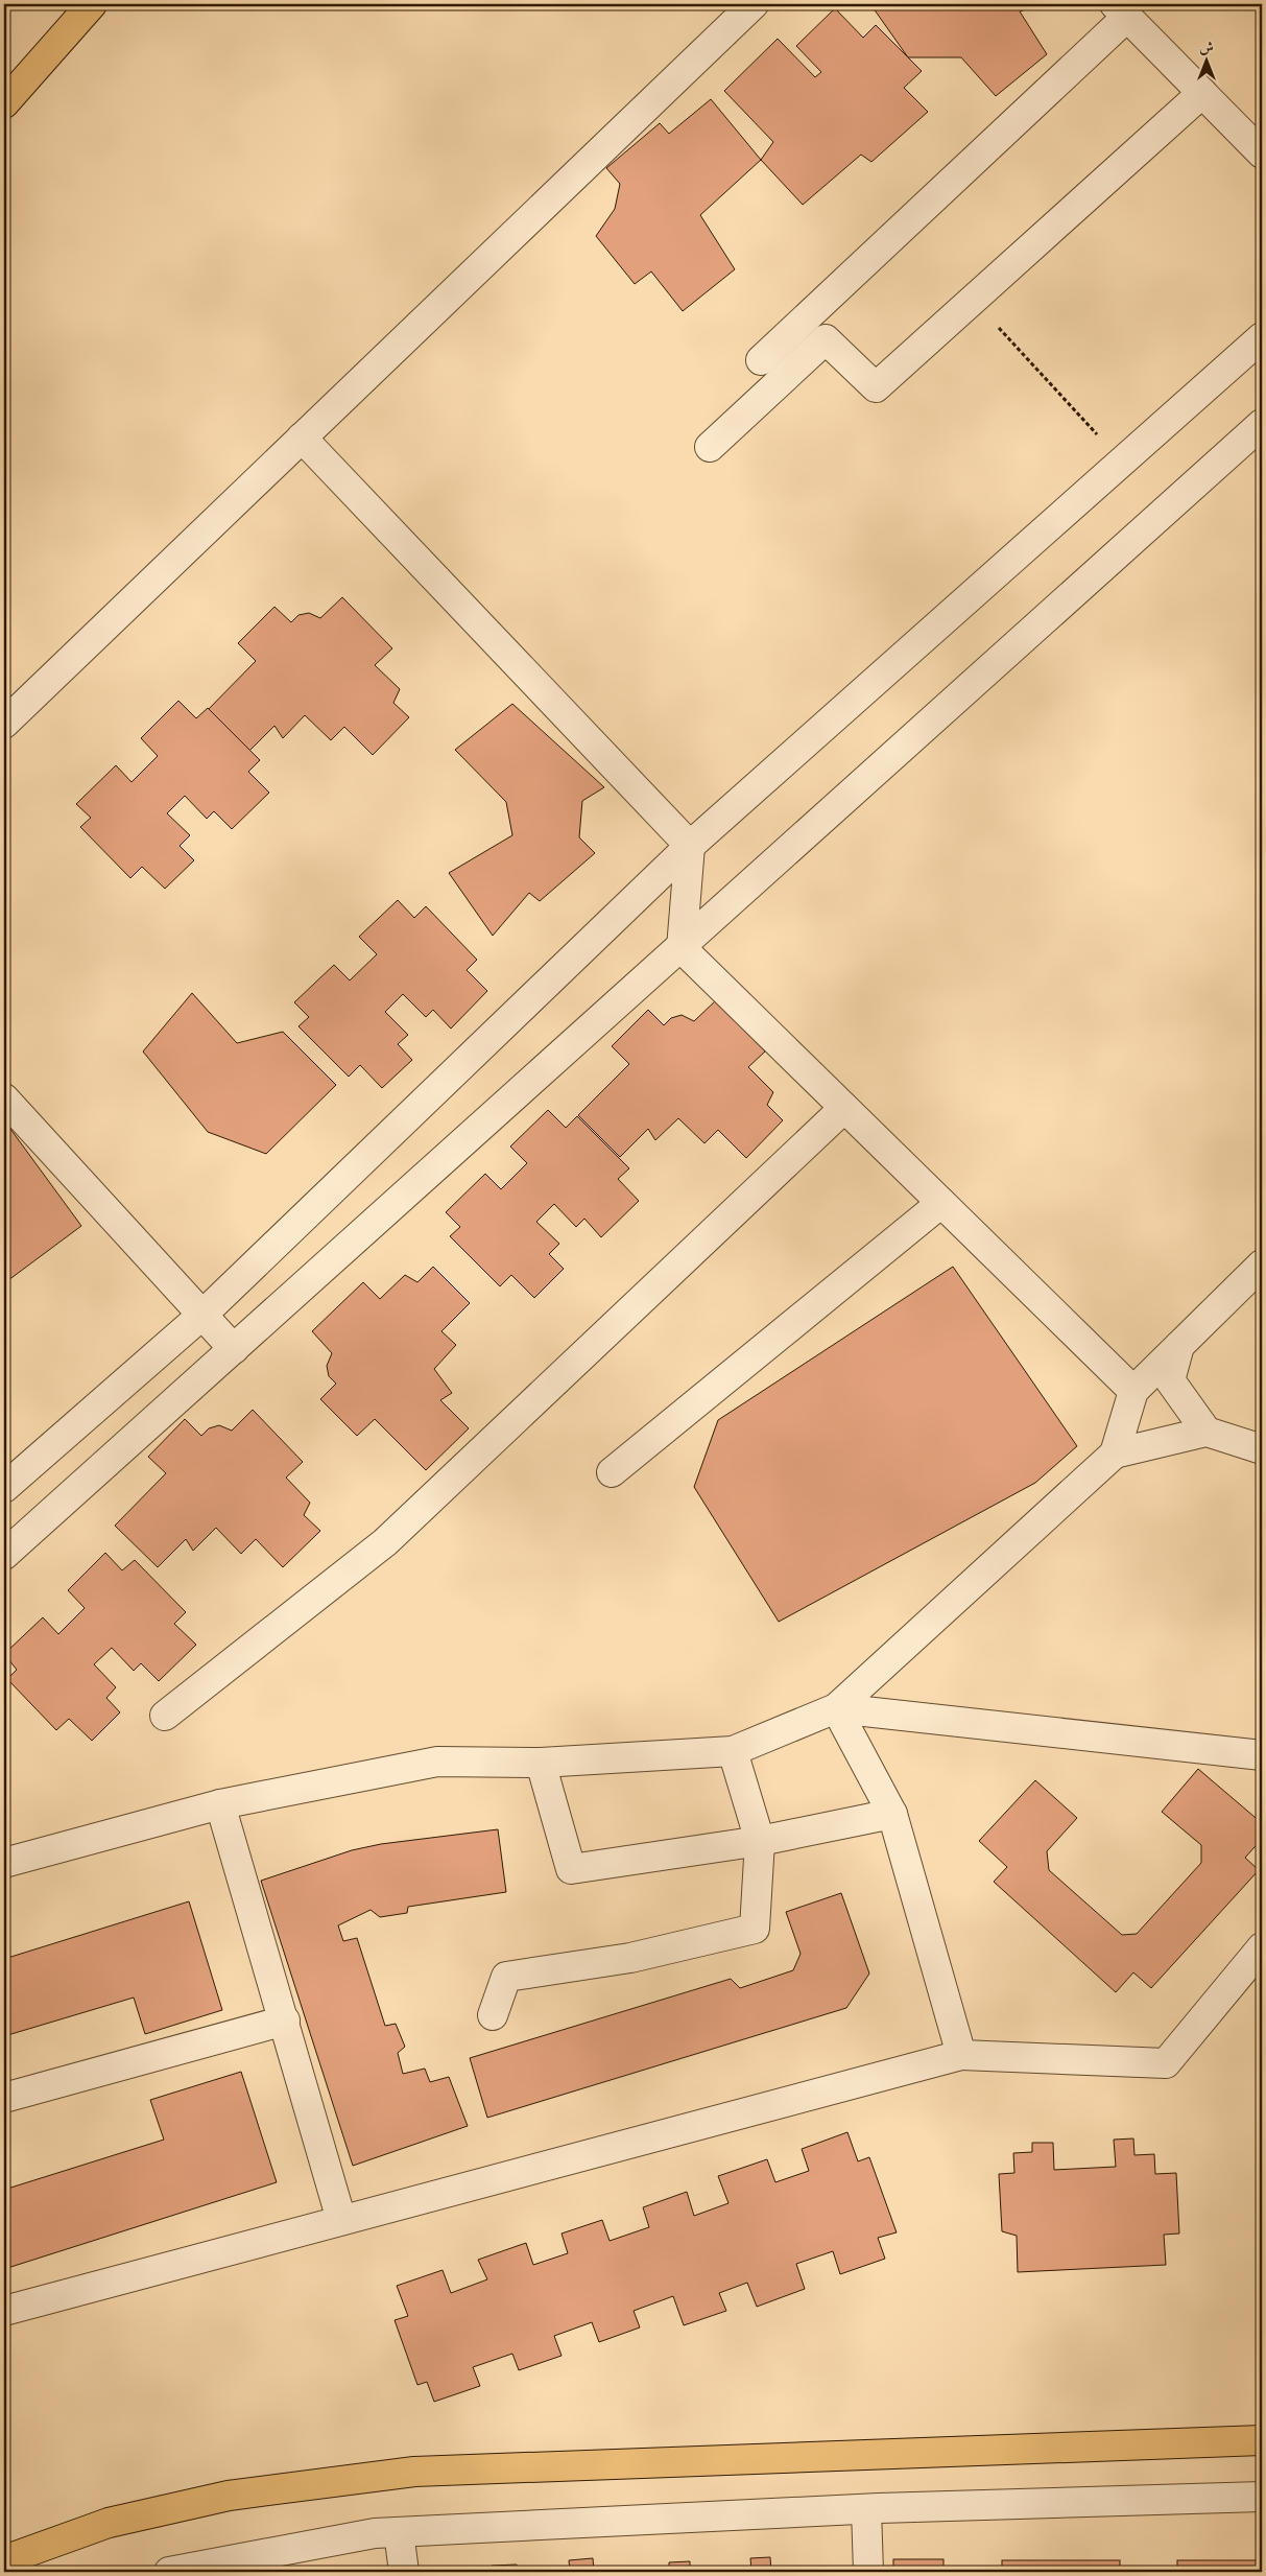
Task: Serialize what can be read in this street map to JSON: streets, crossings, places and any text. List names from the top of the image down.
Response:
{
  "north": "top"
}
